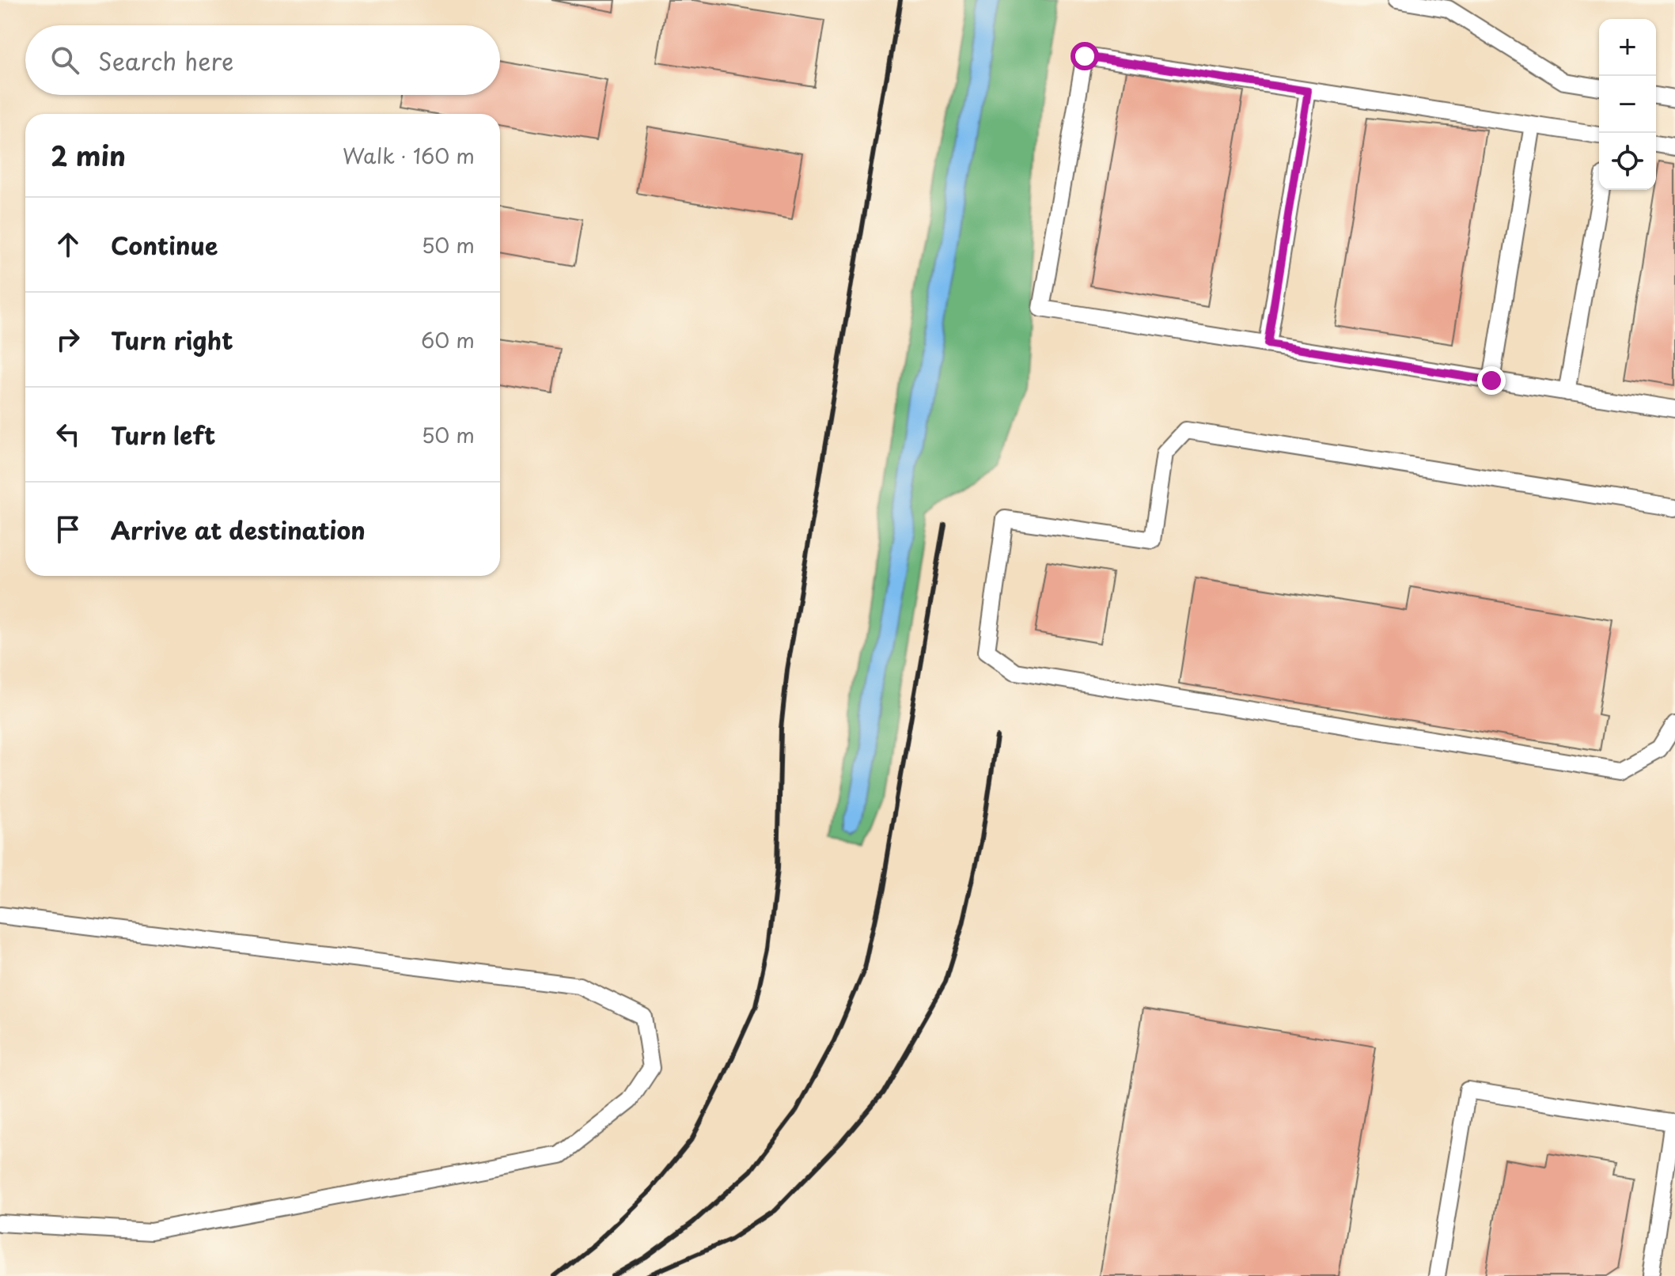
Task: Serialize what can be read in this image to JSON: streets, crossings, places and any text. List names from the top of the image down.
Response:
{
  "page": {
    "map_buttons": ["+", "−"],
    "search": "Search here",
    "heading": ["2 min", "Walk · 160 m"],
    "list": [
      ["Continue", "50 m"],
      ["Turn right", "60 m"],
      ["Turn left", "50 m"],
      "Arrive at destination"
    ]
  }
}
